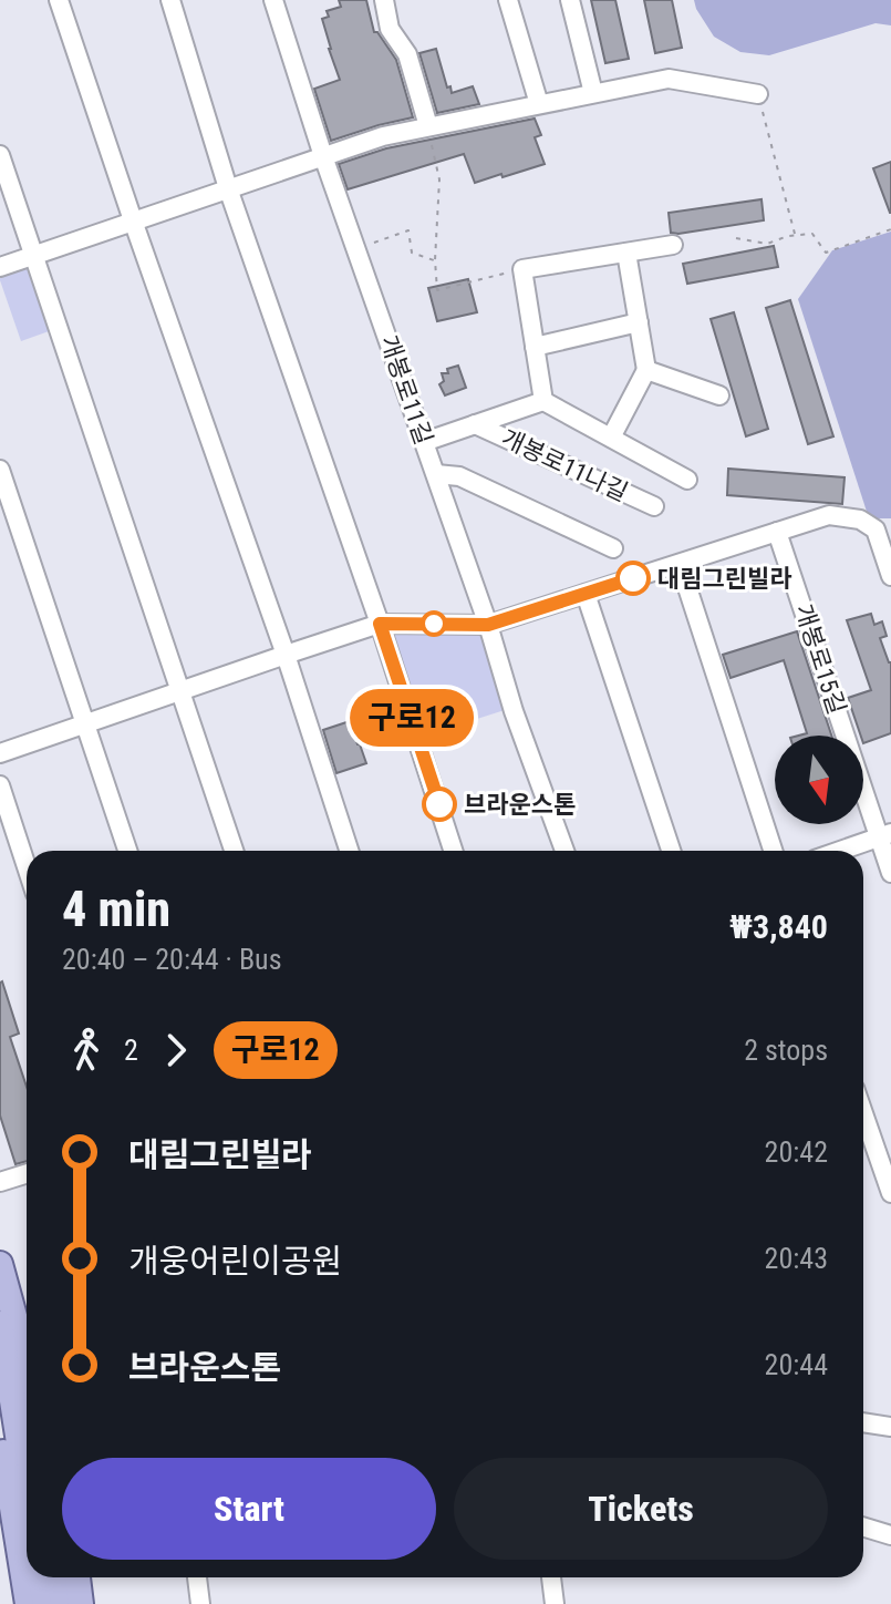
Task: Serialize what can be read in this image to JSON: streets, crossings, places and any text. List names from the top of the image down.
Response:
{
  "streets": {
    "street": ["개봉로11길", "개봉로11나길", "개봉로15길"]
  },
  "crossings": [
    ["개봉로11길", "개봉로11나길"]
  ],
  "places": ["대림그린빌라", "브라운스톤"],
  "lines": ["bus line 구로12"],
  "north": "bottom",
  "page": {
    "on_map": "구로12",
    "heading": ["4 min", "20:40 – 20:44 · Bus", "₩3,840"],
    "legs": ["2", "구로12", "2 stops"],
    "list": [
      {
        "name": "대림그린빌라",
        "value": "20:42"
      },
      {
        "name": "개웅어린이공원",
        "value": "20:43"
      },
      {
        "name": "브라운스톤",
        "value": "20:44"
      }
    ],
    "buttons": ["Start", "Tickets"]
  }
}
